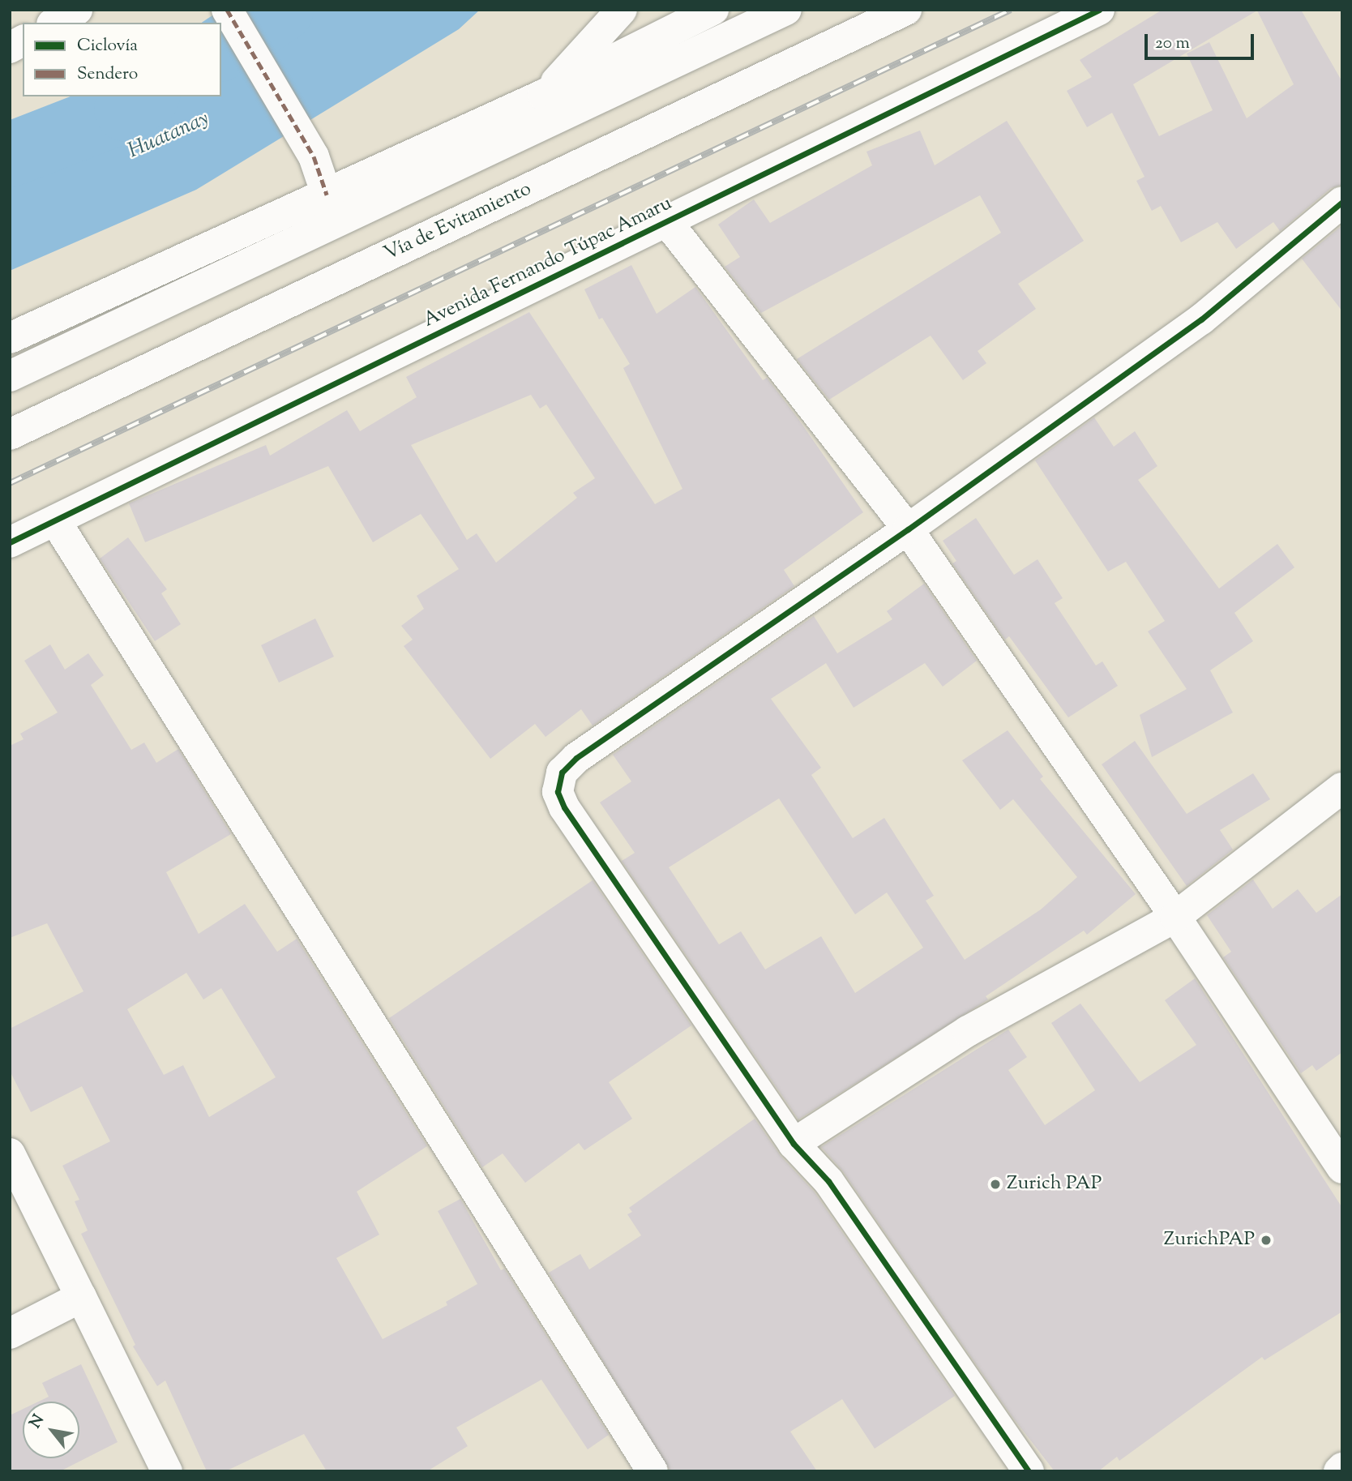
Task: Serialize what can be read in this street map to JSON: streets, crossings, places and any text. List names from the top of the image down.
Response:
{
  "streets": {
    "main road": ["Vía de Evitamiento", "Avenida Fernando Túpac Amaru"]
  },
  "water": ["Huatanay"],
  "places": ["Zurich PAP", "ZurichPAP"],
  "legend": ["Ciclovía", "Sendero"],
  "scale_bar": "20 m",
  "north": "top left"
}
